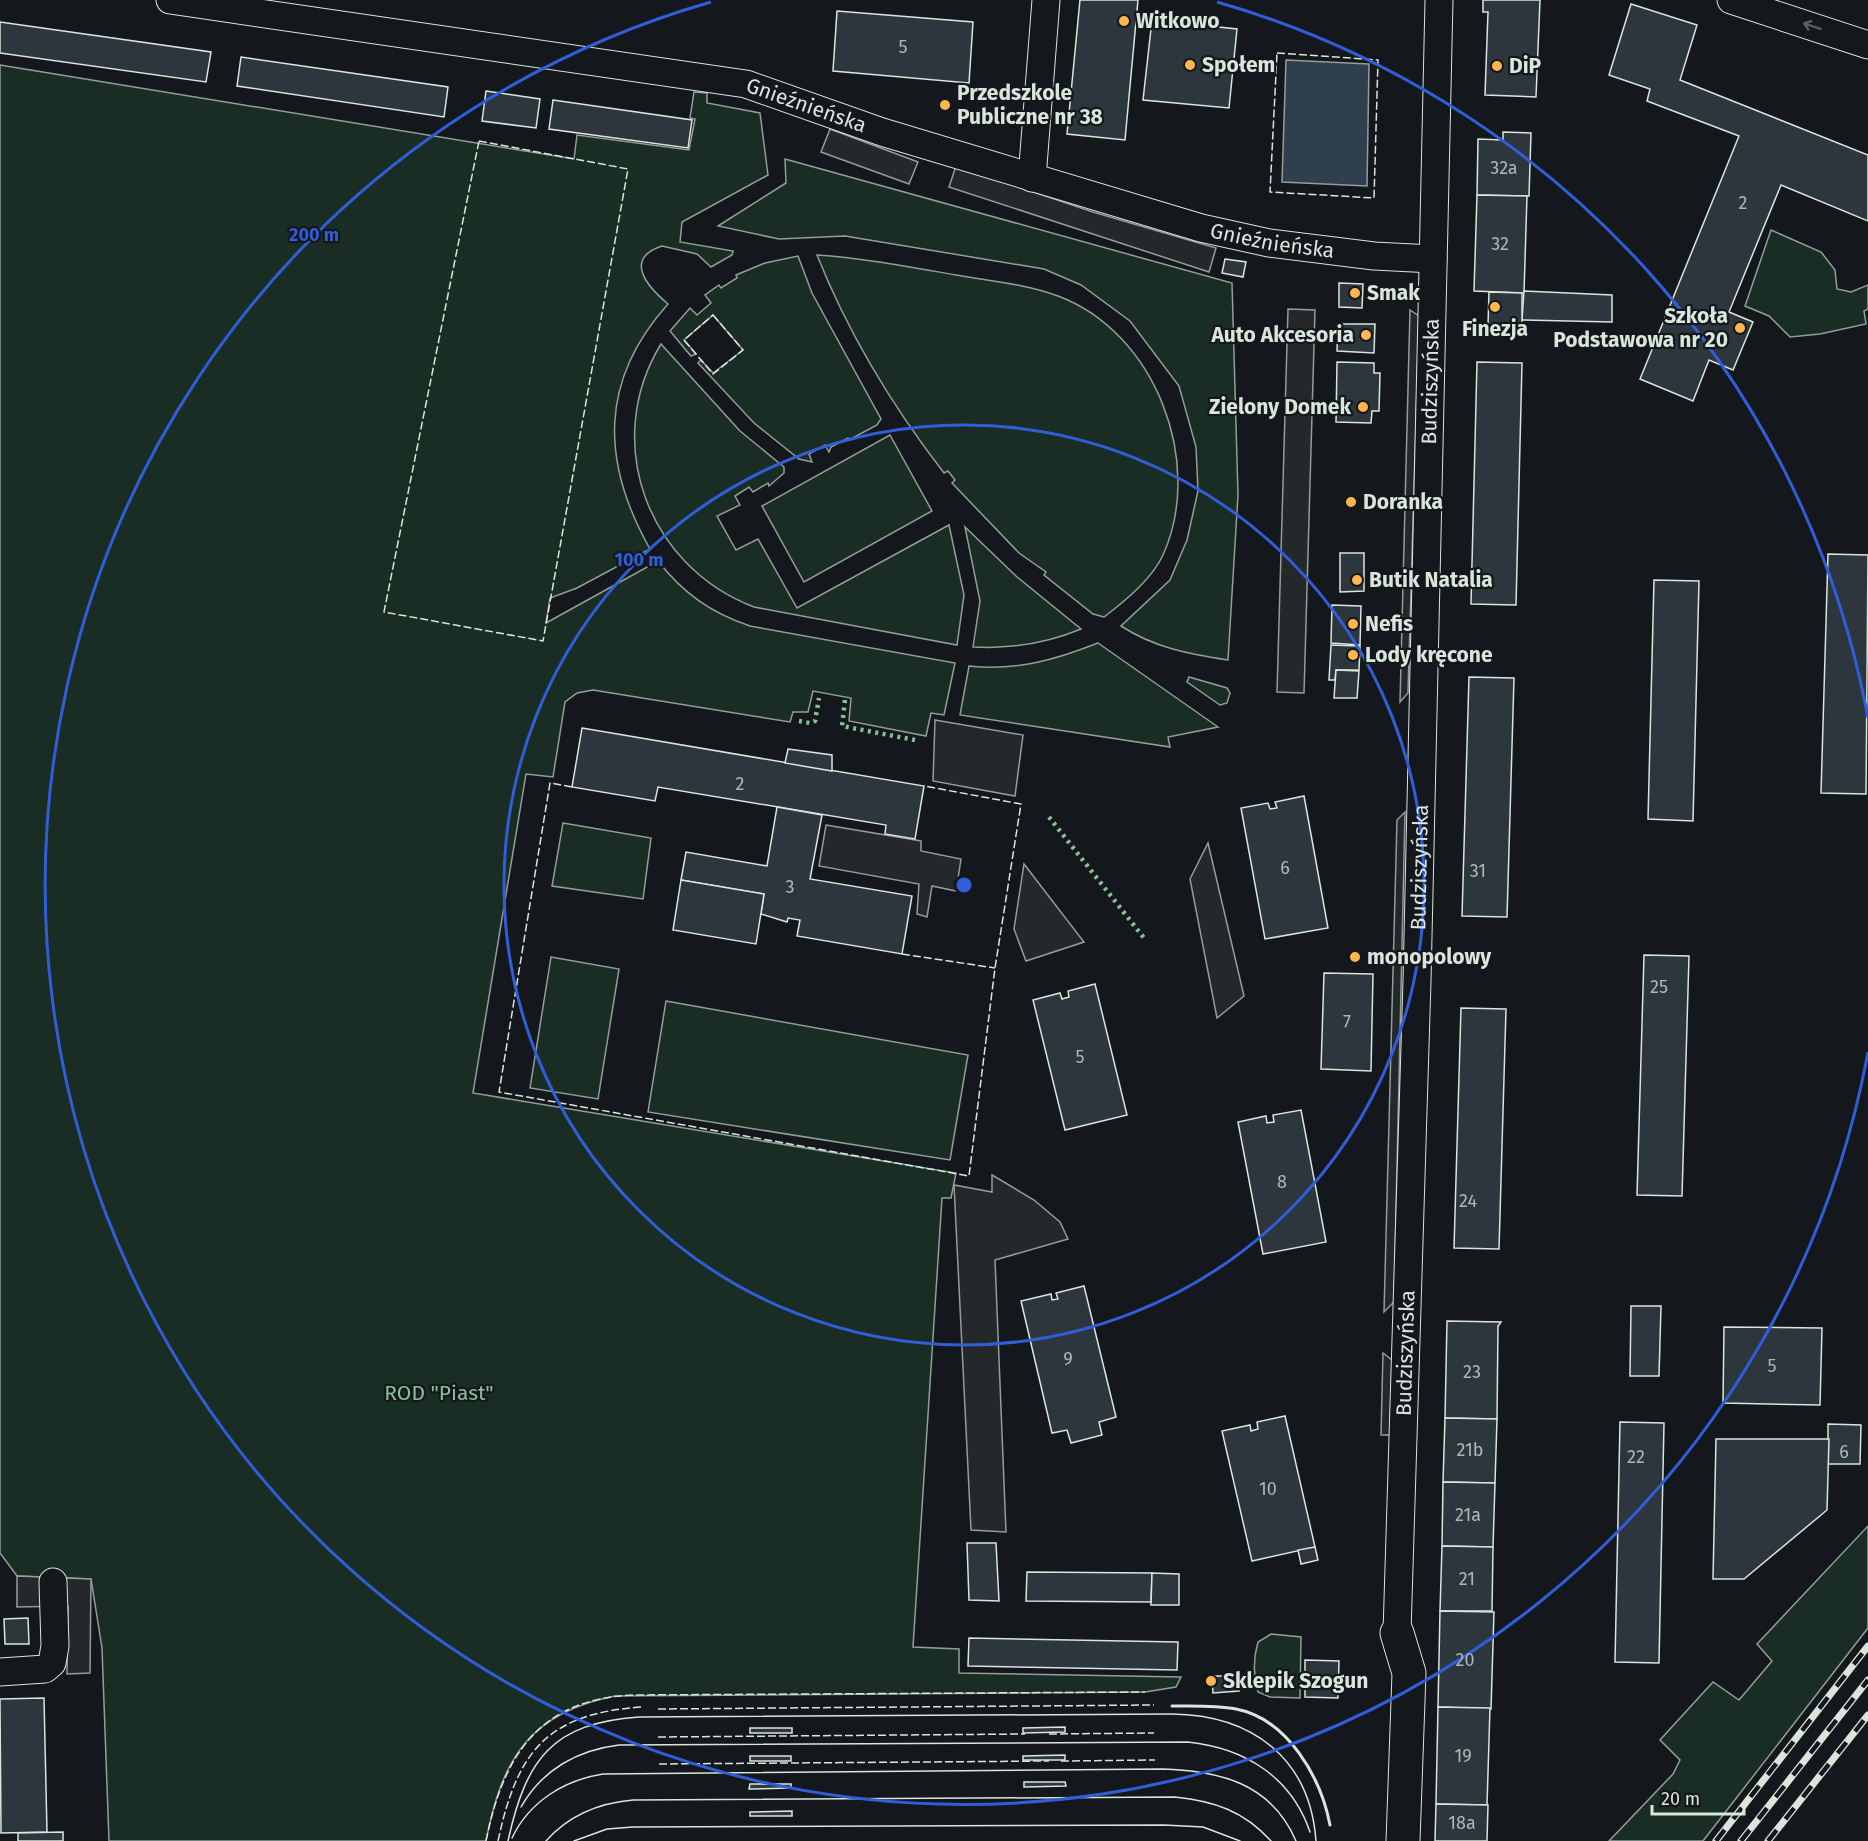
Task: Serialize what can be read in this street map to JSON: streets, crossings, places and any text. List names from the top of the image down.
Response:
{
  "streets": {
    "street": ["Gnieźnieńska", "Budziszyńska"]
  },
  "crossings": [
    ["Gnieźnieńska", "Budziszyńska"]
  ],
  "parks": ["ROD \"Piast\""],
  "places": [
    "Witkowo",
    "Społem",
    "DiP",
    "Przedszkole Publiczne nr 38",
    "Smak",
    "Finezja",
    "Szkoła Podstawowa nr 20",
    "Auto Akcesoria",
    "Zielony Domek",
    "Doranka",
    "Butik Natalia",
    "Nefis",
    "Lody kręcone",
    "monopolowy",
    "Sklepik Szogun"
  ],
  "house_numbers": [
    "5",
    "32a",
    "2",
    "32",
    "2",
    "6",
    "31",
    "3",
    "25",
    "7",
    "5",
    "8",
    "24",
    "9",
    "5",
    "23",
    "21b",
    "6",
    "22",
    "10",
    "21a",
    "21",
    "20",
    "19",
    "18a"
  ],
  "scale_bar": "20 m",
  "rings": ["200 m", "100 m"]
}
